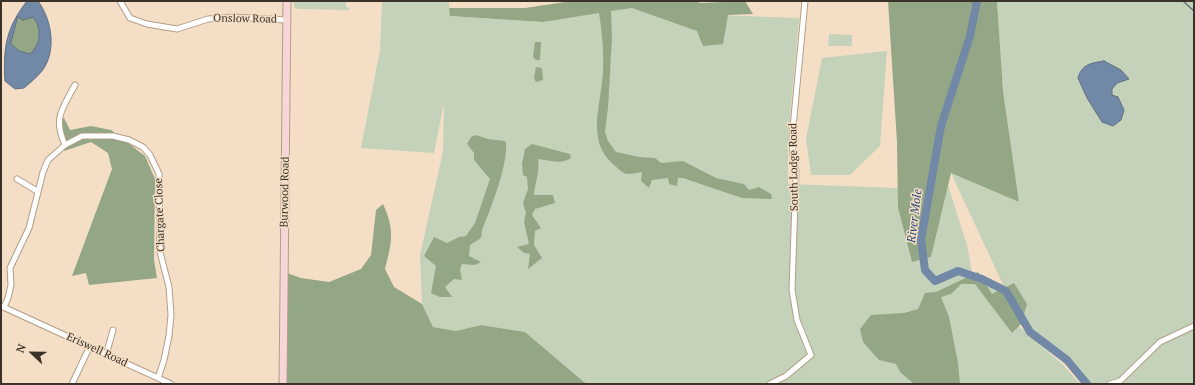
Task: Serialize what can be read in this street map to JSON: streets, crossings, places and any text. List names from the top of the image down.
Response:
{
  "streets": {
    "street": [
      "Onslow Road",
      "South Lodge Road",
      "Burwood Road",
      "Chargate Close",
      "Eriswell Road"
    ]
  },
  "crossings": [
    ["Onslow Road", "Burwood Road"],
    ["Chargate Close", "Eriswell Road"]
  ],
  "water": ["River Mole"],
  "north": "left"
}
